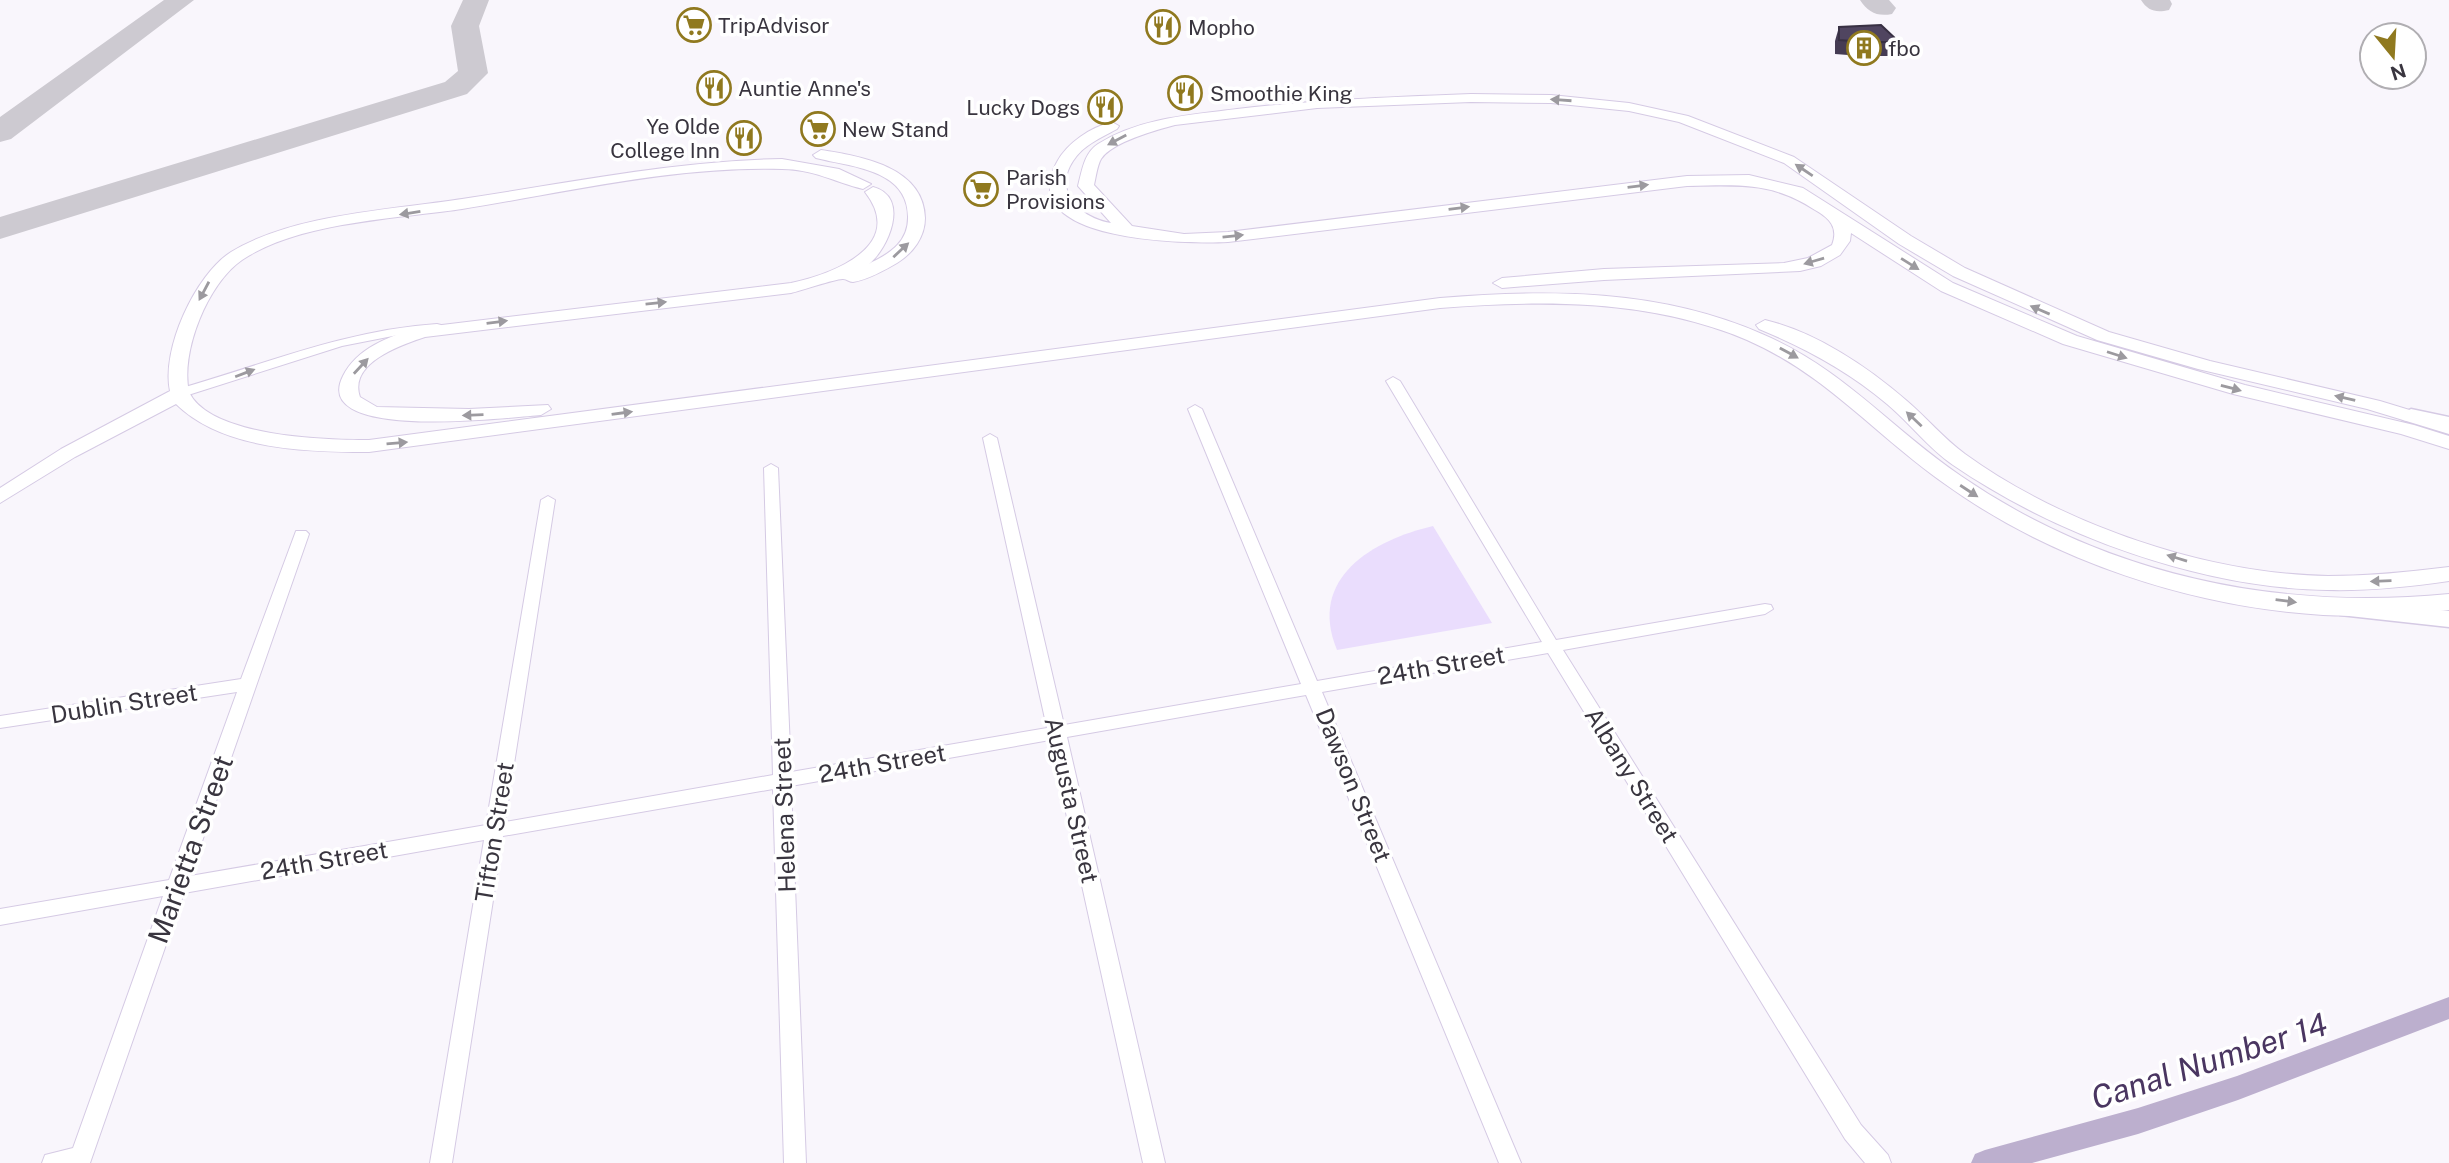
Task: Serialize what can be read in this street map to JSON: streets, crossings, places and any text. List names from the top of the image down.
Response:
{
  "streets": {
    "street": [
      "24th Street",
      "Dublin Street",
      "Albany Street",
      "Dawson Street",
      "Augusta Street",
      "Helena Street",
      "Tifton Street",
      "Marietta Street"
    ]
  },
  "crossings": [
    ["24th Street", "Albany Street"],
    ["24th Street", "Dawson Street"],
    ["24th Street", "Augusta Street"],
    ["24th Street", "Helena Street"],
    ["24th Street", "Tifton Street"],
    ["24th Street", "Marietta Street"],
    ["Dublin Street", "Marietta Street"]
  ],
  "water": ["Canal Number 14"],
  "places": {
    "supermarket": ["TripAdvisor", "New Stand", "Parish Provisions"],
    "restaurant": [
      "Mopho",
      "Auntie Anne's",
      "Smoothie King",
      "Lucky Dogs",
      "Ye Olde College Inn"
    ],
    "building": ["fbo"]
  },
  "north": "bottom"
}
